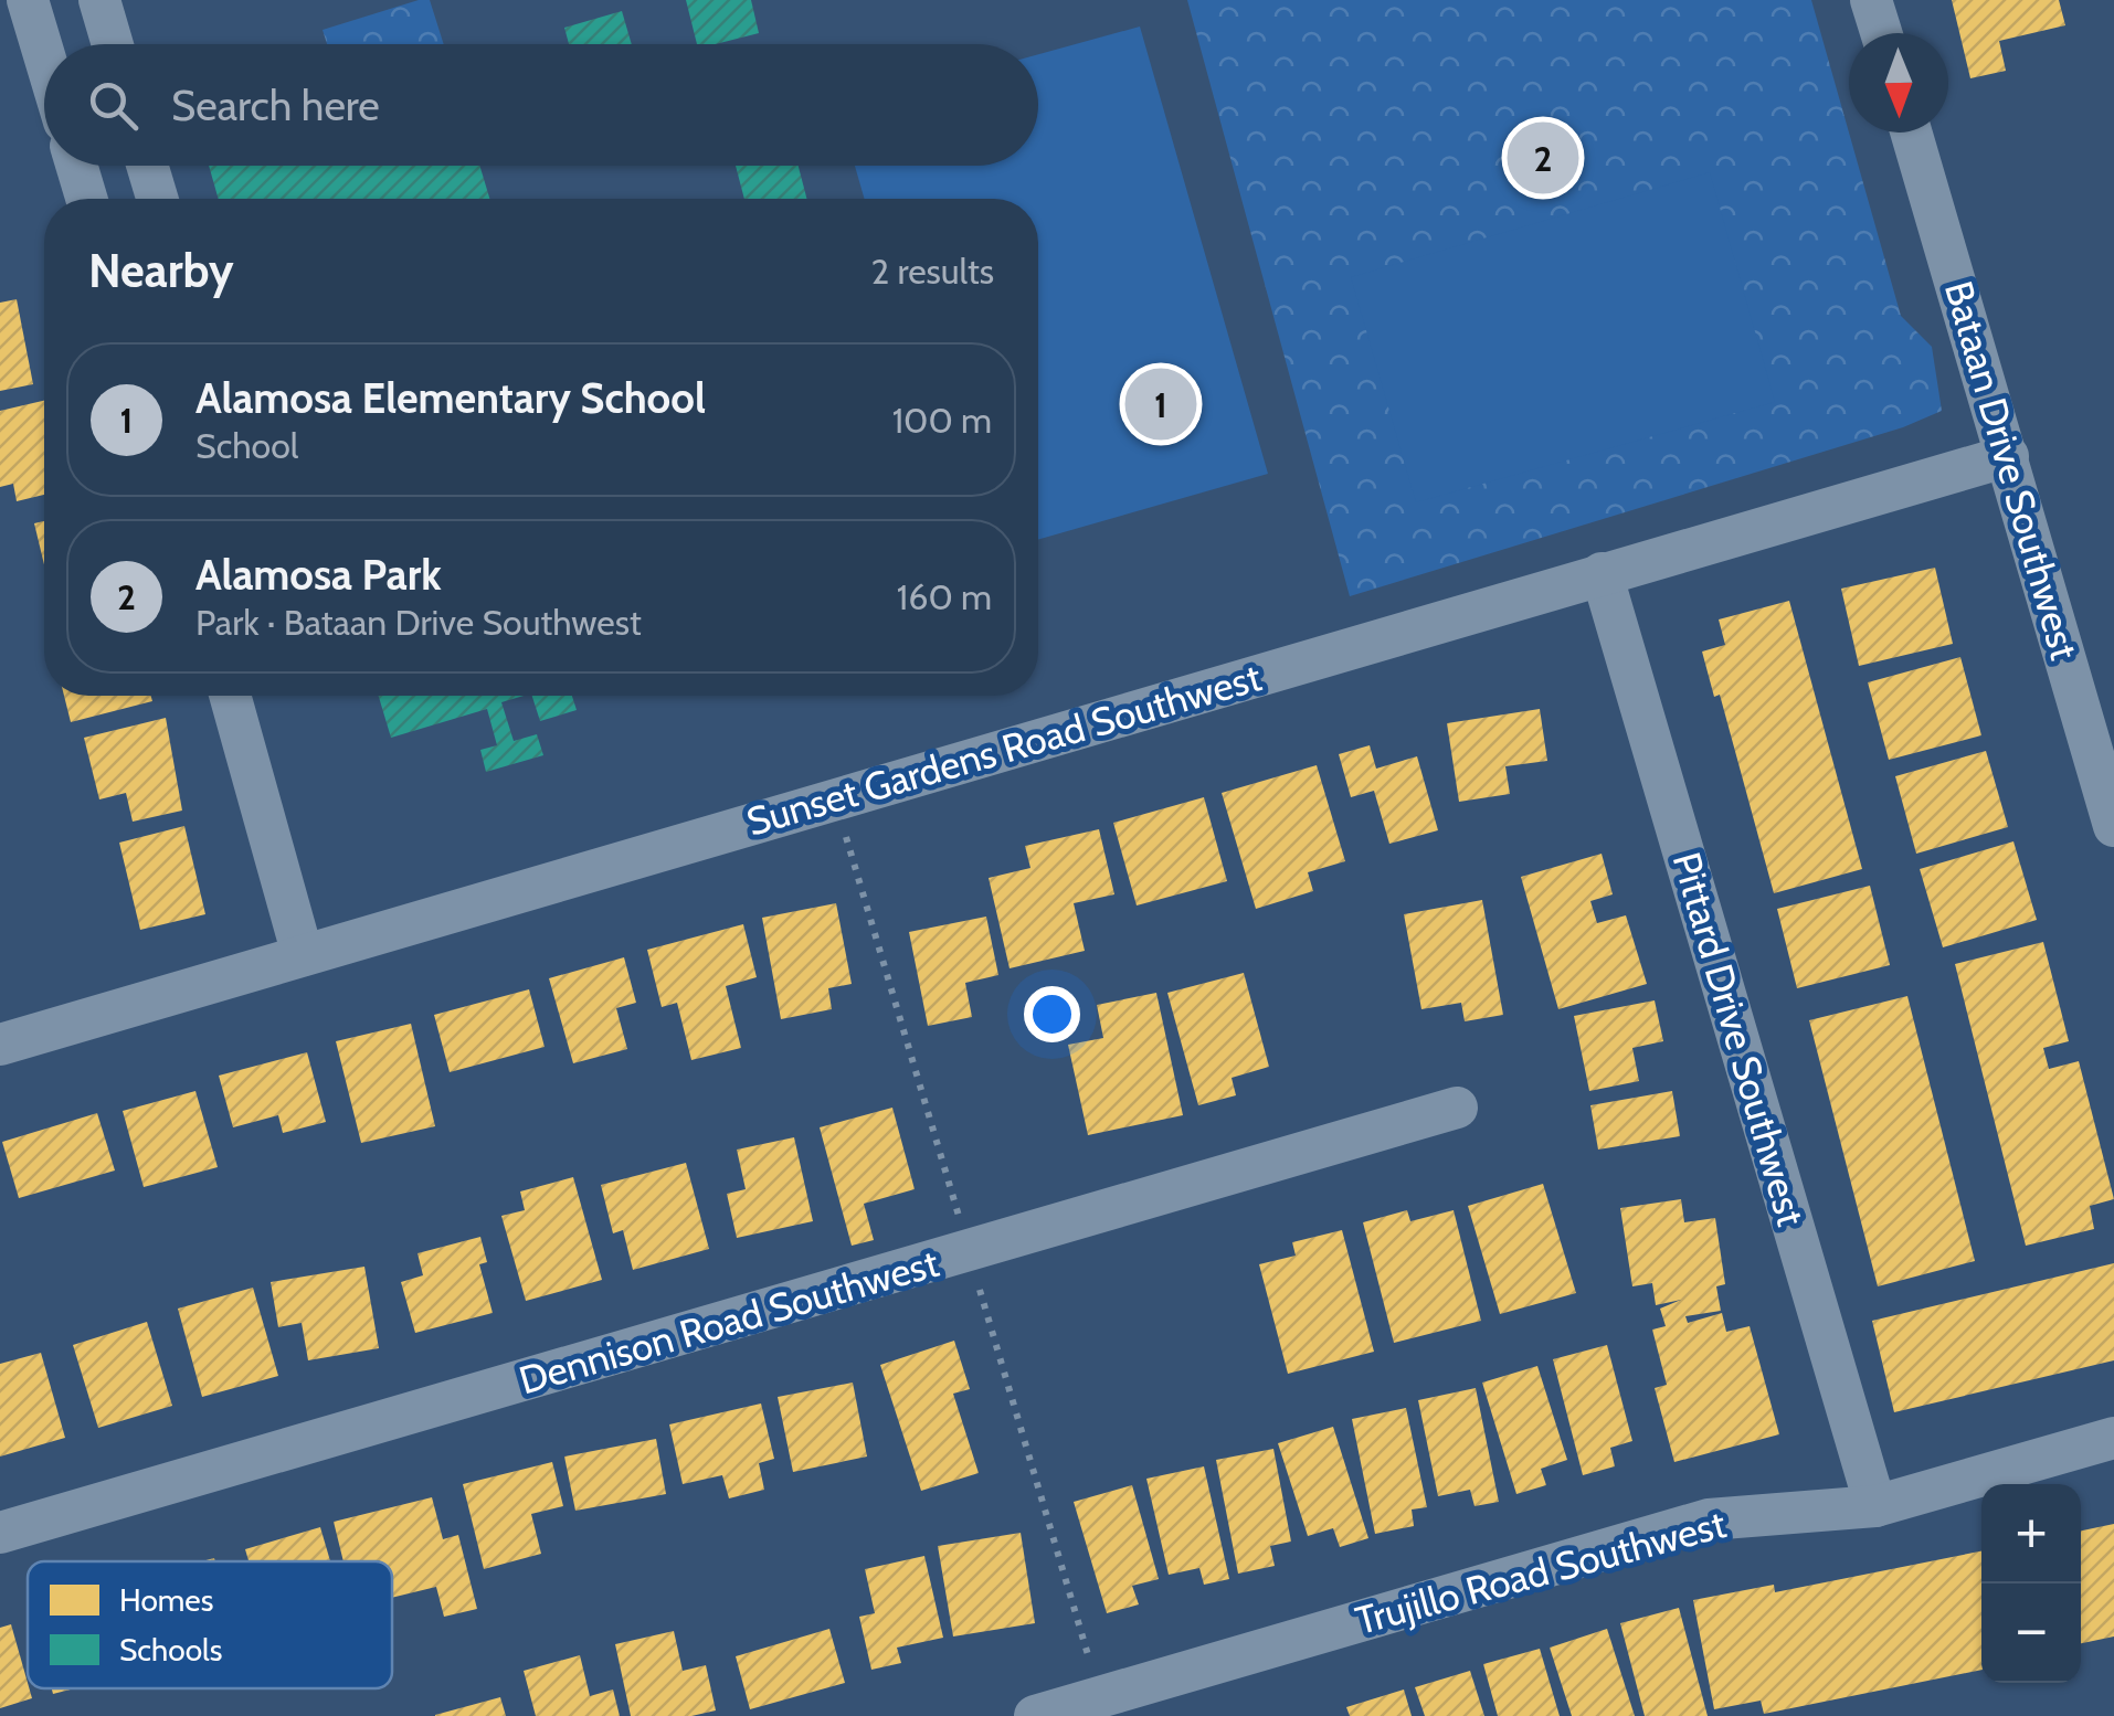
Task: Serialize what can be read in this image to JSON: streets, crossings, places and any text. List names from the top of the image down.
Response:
{
  "streets": {
    "street": [
      "Bataan Drive Southwest",
      "Sunset Gardens Road Southwest",
      "Pittard Drive Southwest",
      "Dennison Road Southwest",
      "Trujillo Road Southwest"
    ]
  },
  "crossings": [
    ["Bataan Drive Southwest", "Sunset Gardens Road Southwest"],
    ["Sunset Gardens Road Southwest", "Pittard Drive Southwest"],
    ["Pittard Drive Southwest", "Trujillo Road Southwest"]
  ],
  "legend": ["Homes", "Schools"],
  "north": "bottom",
  "page": {
    "search": "Search here",
    "pins": ["2", "1"],
    "heading": ["Nearby", "2 results"],
    "list": [
      {
        "mark": "1",
        "name": "Alamosa Elementary School",
        "note": "School",
        "value": "100 m"
      },
      {
        "mark": "2",
        "name": "Alamosa Park",
        "note": "Park · Bataan Drive Southwest",
        "value": "160 m"
      }
    ],
    "map_buttons": ["+", "−"]
  }
}
